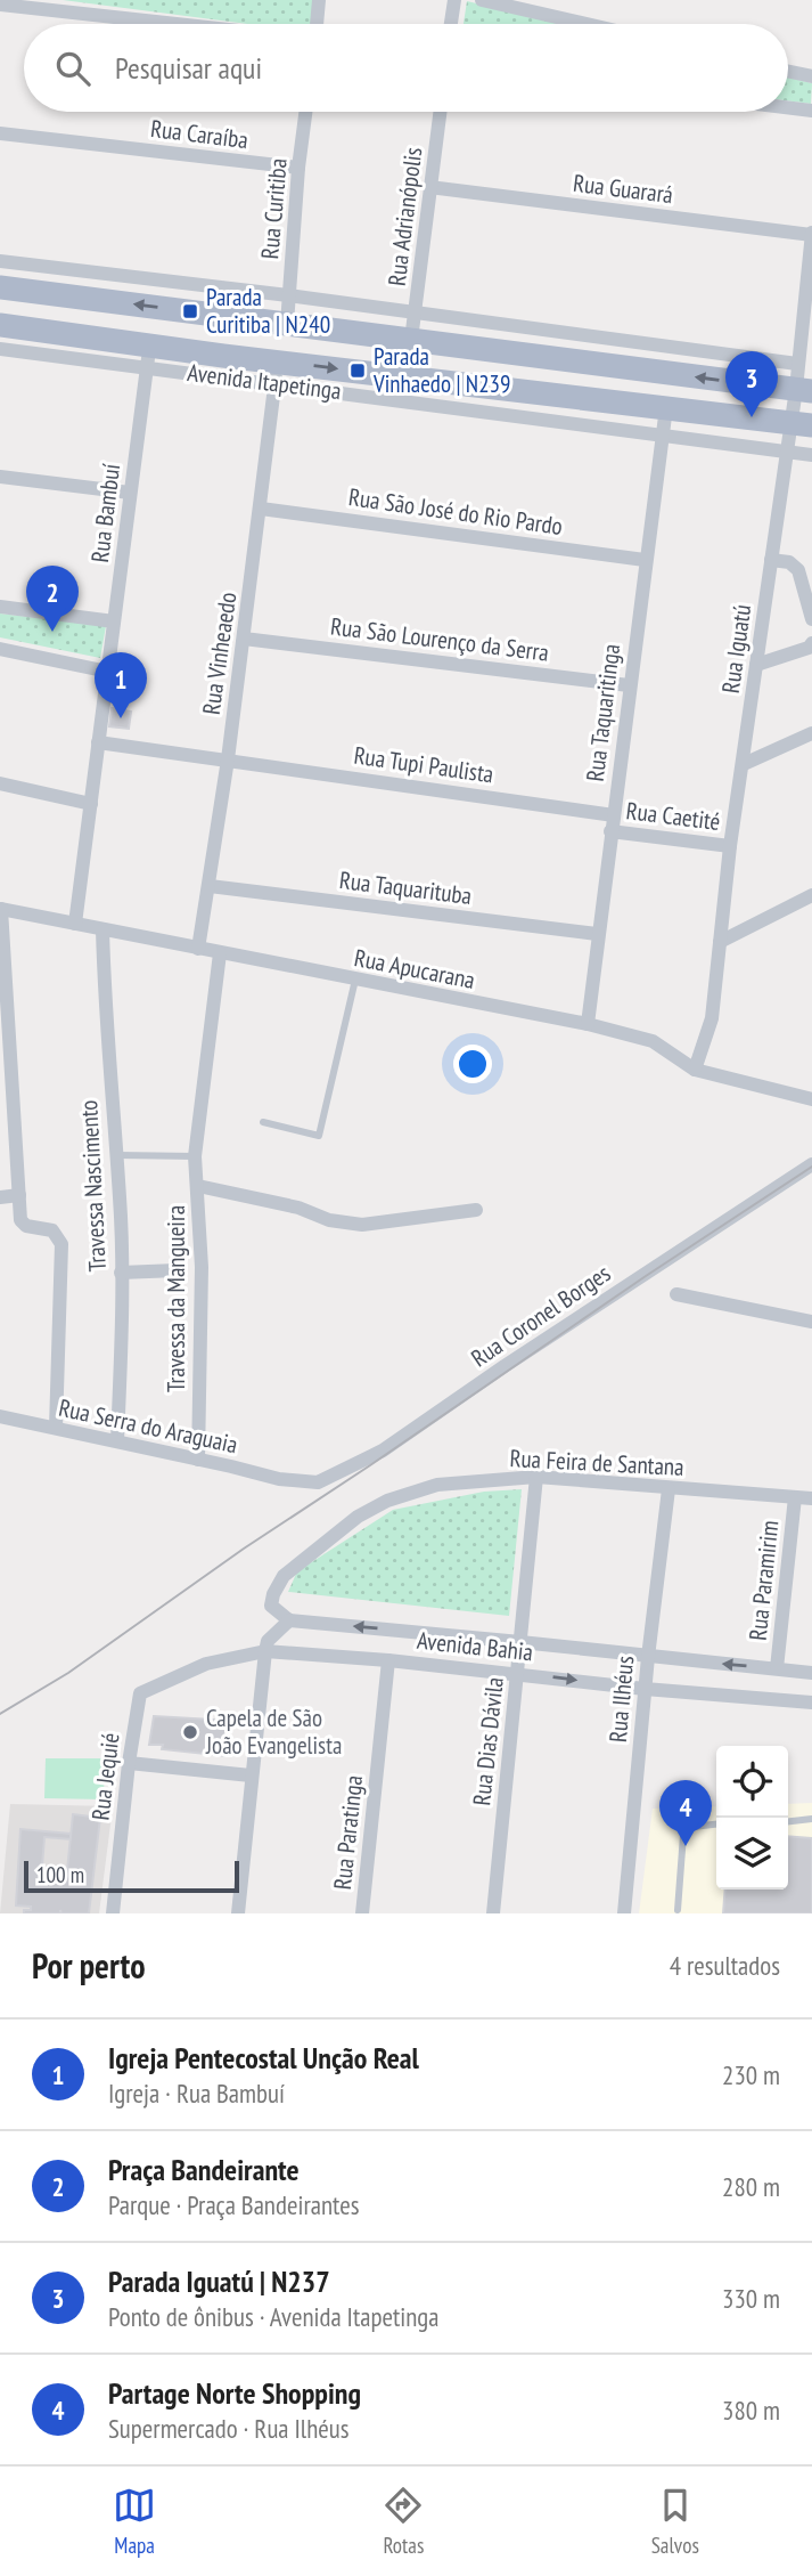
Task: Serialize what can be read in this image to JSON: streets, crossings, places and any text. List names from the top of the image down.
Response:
{
  "streets": {
    "main road": ["Avenida Itapetinga"],
    "street": [
      "Rua Caraíba",
      "Rua Guarará",
      "Rua Curitiba",
      "Rua Adrianópolis",
      "Rua São José do Rio Pardo",
      "Rua Bambuí",
      "Rua São Lourenço da Serra",
      "Rua Iguatú",
      "Rua Vinheaedo",
      "Rua Taquaritinga",
      "Rua Tupi Paulista",
      "Rua Caetité",
      "Rua Taquarituba",
      "Rua Apucarana",
      "Travessa Nascimento",
      "Travessa da Mangueira",
      "Rua Coronel Borges",
      "Rua Serra do Araguaia",
      "Rua Feira de Santana",
      "Rua Paramirim",
      "Avenida Bahia",
      "Rua Ilhéus",
      "Rua Dias Dávila",
      "Rua Jequié",
      "Rua Paratinga"
    ]
  },
  "crossings": [
    ["Rua Caraíba", "Rua Curitiba"],
    ["Rua Guarará", "Rua Adrianópolis"],
    ["Rua Guarará", "Rua Iguatú"],
    ["Avenida Itapetinga", "Rua Bambuí"],
    ["Avenida Itapetinga", "Rua Iguatú"],
    ["Avenida Itapetinga", "Rua Vinheaedo"],
    ["Avenida Itapetinga", "Rua Taquaritinga"],
    ["Rua São José do Rio Pardo", "Rua Vinheaedo"],
    ["Rua São José do Rio Pardo", "Rua Taquaritinga"],
    ["Rua Bambuí", "Rua Tupi Paulista"],
    ["Rua Bambuí", "Rua Apucarana"],
    ["Rua São Lourenço da Serra", "Rua Vinheaedo"],
    ["Rua São Lourenço da Serra", "Rua Taquaritinga"],
    ["Rua Iguatú", "Rua Caetité"],
    ["Rua Iguatú", "Rua Apucarana"],
    ["Rua Vinheaedo", "Rua Tupi Paulista"],
    ["Rua Vinheaedo", "Rua Taquarituba"],
    ["Rua Vinheaedo", "Rua Apucarana"],
    ["Rua Taquaritinga", "Rua Tupi Paulista"],
    ["Rua Taquaritinga", "Rua Caetité"],
    ["Rua Taquaritinga", "Rua Taquarituba"],
    ["Rua Taquaritinga", "Rua Apucarana"],
    ["Rua Apucarana", "Travessa Nascimento"],
    ["Rua Apucarana", "Travessa da Mangueira"],
    ["Travessa Nascimento", "Rua Serra do Araguaia"],
    ["Travessa da Mangueira", "Rua Serra do Araguaia"],
    ["Rua Coronel Borges", "Rua Serra do Araguaia"],
    ["Rua Feira de Santana", "Rua Paramirim"],
    ["Rua Feira de Santana", "Avenida Bahia"],
    ["Rua Feira de Santana", "Rua Ilhéus"],
    ["Rua Feira de Santana", "Rua Dias Dávila"],
    ["Rua Paramirim", "Avenida Bahia"],
    ["Avenida Bahia", "Rua Ilhéus"],
    ["Avenida Bahia", "Rua Dias Dávila"],
    ["Avenida Bahia", "Rua Jequié"],
    ["Avenida Bahia", "Rua Paratinga"]
  ],
  "places": {
    "transit": ["Parada Curitiba | N240", "Parada Vinhaedo | N239"],
    "other": ["Capela de São João Evangelista"]
  },
  "scale_bar": "100 m",
  "page": {
    "search": "Pesquisar aqui",
    "pins": [
      "3",
      "2",
      "1",
      "4"
    ],
    "scale": "100 m",
    "heading": ["Por perto", "4 resultados"],
    "list": [
      {
        "mark": "1",
        "name": "Igreja Pentecostal Unção Real",
        "note": "Igreja · Rua Bambuí",
        "value": "230 m"
      },
      {
        "mark": "2",
        "name": "Praça Bandeirante",
        "note": "Parque · Praça Bandeirantes",
        "value": "280 m"
      },
      {
        "mark": "3",
        "name": "Parada Iguatú | N237",
        "note": "Ponto de ônibus · Avenida Itapetinga",
        "value": "330 m"
      },
      {
        "mark": "4",
        "name": "Partage Norte Shopping",
        "note": "Supermercado · Rua Ilhéus",
        "value": "380 m"
      }
    ],
    "nav": ["Mapa", "Rotas", "Salvos"]
  }
}
